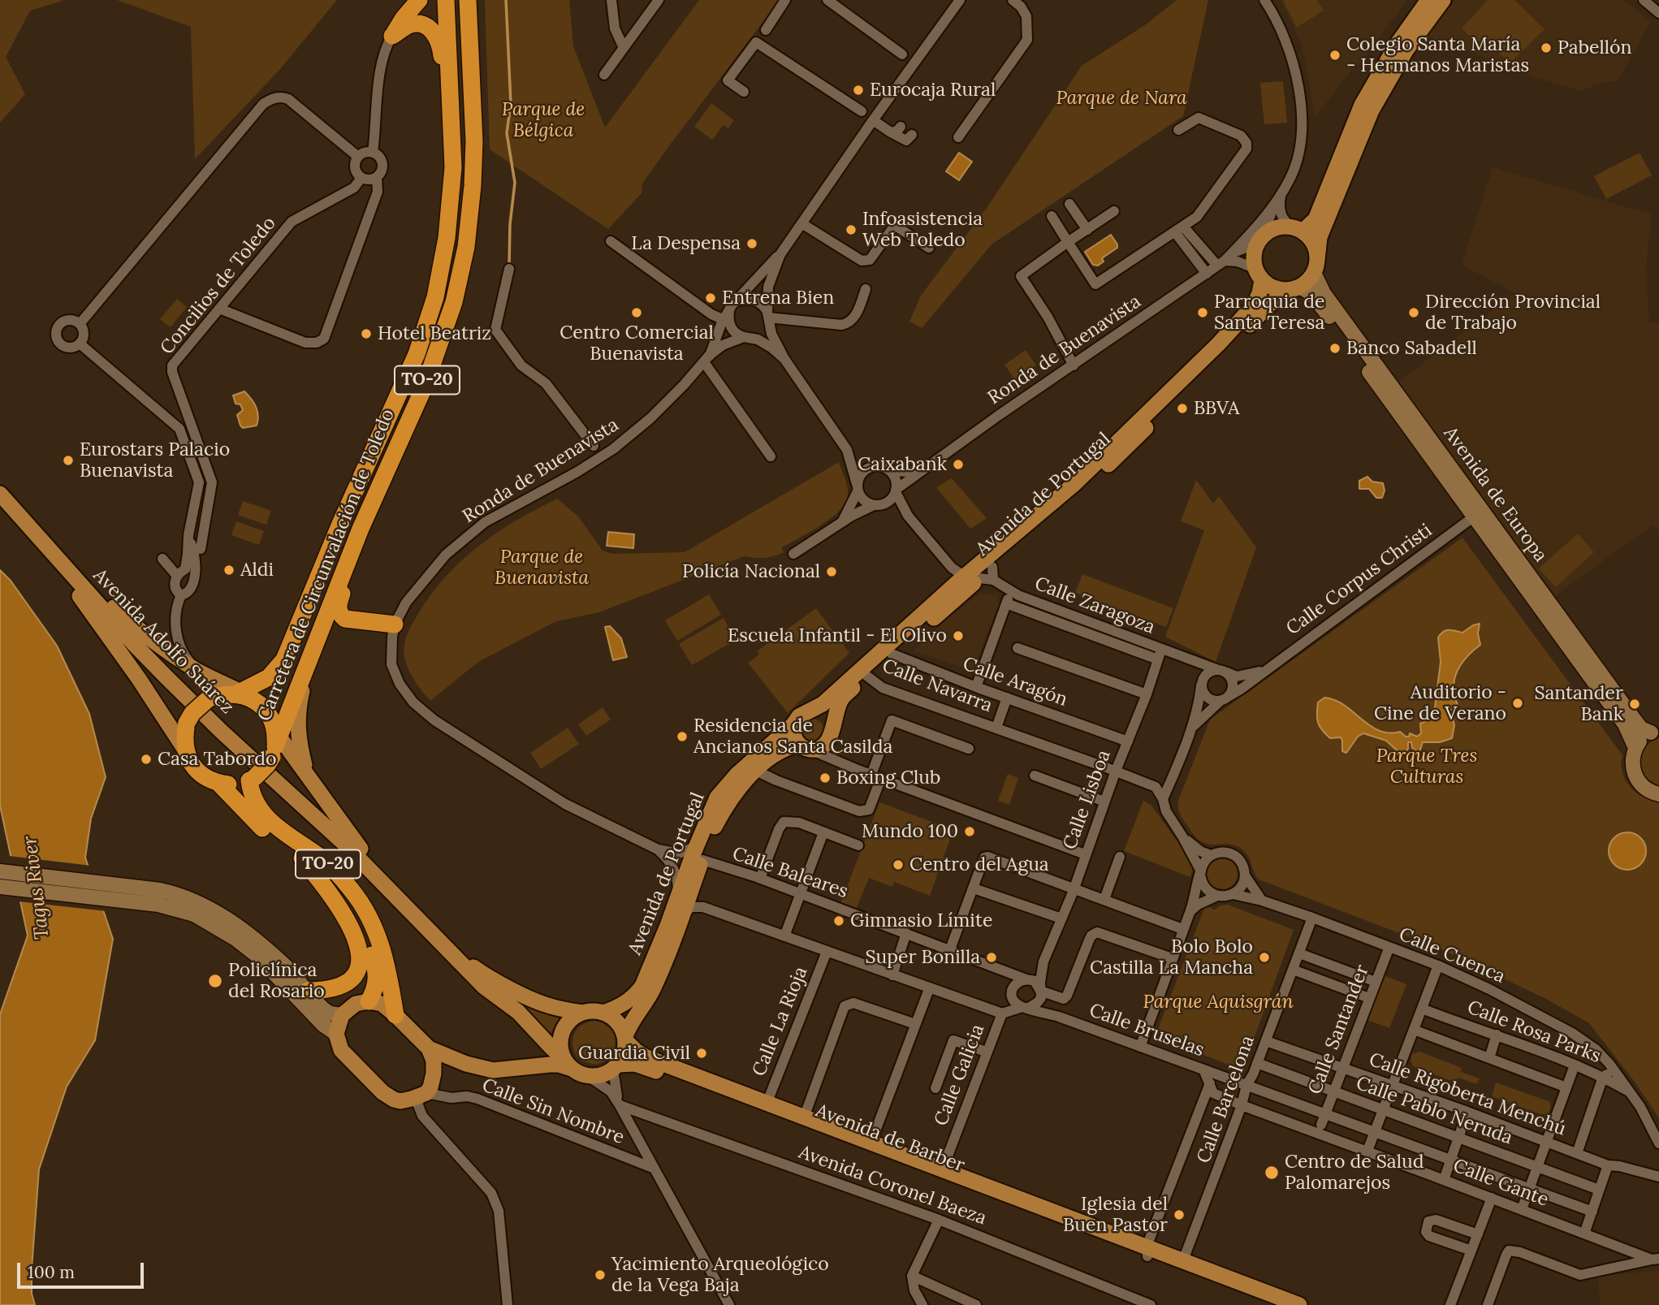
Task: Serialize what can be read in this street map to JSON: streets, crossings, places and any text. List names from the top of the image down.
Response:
{
  "streets": {
    "highway": ["TO-20", "Carretera de Circunvalación de Toledo"],
    "main road": [
      "Avenida de Portugal",
      "Avenida de Europa",
      "Avenida Adolfo Suárez",
      "Avenida de Barber"
    ],
    "street": [
      "Concilios de Toledo",
      "Ronda de Buenavista",
      "Calle Corpus Christi",
      "Calle Zaragoza",
      "Calle Aragón",
      "Calle Navarra",
      "Calle Lisboa",
      "Calle Baleares",
      "Calle Cuenca",
      "Calle La Rioja",
      "Calle Santander",
      "Calle Bruselas",
      "Calle Rosa Parks",
      "Calle Galicia",
      "Calle Rigoberta Menchú",
      "Calle Barcelona",
      "Calle Pablo Neruda",
      "Calle Sin Nombre",
      "Calle Gante",
      "Avenida Coronel Baeza"
    ]
  },
  "crossings": [
    ["Ronda de Buenavista", "Avenida de Portugal"],
    ["Ronda de Buenavista", "Avenida de Europa"],
    ["Ronda de Buenavista", "Calle Zaragoza"],
    ["Ronda de Buenavista", "Calle Baleares"],
    ["TO-20", "Carretera de Circunvalación de Toledo"],
    ["TO-20", "Calle Sin Nombre"],
    ["Avenida de Portugal", "Avenida de Europa"],
    ["Avenida de Portugal", "Calle Zaragoza"],
    ["Avenida de Portugal", "Avenida Adolfo Suárez"],
    ["Avenida de Portugal", "Calle Aragón"],
    ["Avenida de Portugal", "Calle Navarra"],
    ["Avenida de Portugal", "Calle Baleares"],
    ["Avenida de Portugal", "Avenida de Barber"],
    ["Avenida de Europa", "Calle Corpus Christi"],
    ["Calle Corpus Christi", "Calle Zaragoza"],
    ["Calle Zaragoza", "Calle Lisboa"],
    ["Avenida Adolfo Suárez", "Avenida de Barber"],
    ["Calle Aragón", "Calle Lisboa"],
    ["Calle Navarra", "Calle Lisboa"],
    ["Calle Lisboa", "Calle Baleares"],
    ["Calle Lisboa", "Calle Bruselas"],
    ["Calle Lisboa", "Calle Galicia"],
    ["Calle Baleares", "Calle Bruselas"],
    ["Calle Baleares", "Calle Galicia"],
    ["Calle Cuenca", "Calle Santander"],
    ["Calle Cuenca", "Calle Rosa Parks"],
    ["Calle Cuenca", "Calle Barcelona"],
    ["Calle La Rioja", "Avenida de Barber"],
    ["Calle Santander", "Calle Bruselas"],
    ["Calle Santander", "Calle Rigoberta Menchú"],
    ["Calle Santander", "Calle Pablo Neruda"],
    ["Calle Bruselas", "Calle Galicia"],
    ["Calle Bruselas", "Calle Barcelona"],
    ["Calle Bruselas", "Calle Gante"],
    ["Calle Galicia", "Avenida de Barber"],
    ["Calle Rigoberta Menchú", "Calle Barcelona"],
    ["Calle Barcelona", "Calle Pablo Neruda"],
    ["Calle Barcelona", "Avenida de Barber"],
    ["Calle Barcelona", "Calle Gante"]
  ],
  "water": ["Tagus River"],
  "parks": [
    "Parque de Nara",
    "Parque de Bélgica",
    "Parque de Buenavista",
    "Parque Tres Culturas",
    "Parque Aquisgrán"
  ],
  "places": [
    "Pabellón",
    "Colegio Santa María - Hermanos Maristas",
    "Eurocaja Rural",
    "Infoasistencia Web Toledo",
    "La Despensa",
    "Entrena Bien",
    "Centro Comercial Buenavista",
    "Parroquia de Santa Teresa",
    "Dirección Provincial de Trabajo",
    "Hotel Beatriz",
    "Banco Sabadell",
    "BBVA",
    "Eurostars Palacio Buenavista",
    "Caixabank",
    "Aldi",
    "Policía Nacional",
    "Escuela Infantil - El Olivo",
    "Auditorio - Cine de Verano",
    "Santander Bank",
    "Residencia de Ancianos Santa Casilda",
    "Casa Tabordo",
    "Boxing Club",
    "Mundo 100",
    "Centro del Agua",
    "Gimnasio Límite",
    "Super Bonilla",
    "Bolo Bolo Castilla La Mancha",
    "Policlínica del Rosario",
    "Guardia Civil",
    "Centro de Salud Palomarejos",
    "Iglesia del Buen Pastor",
    "Yacimiento Arqueológico de la Vega Baja"
  ],
  "scale_bar": "100 m"
}
